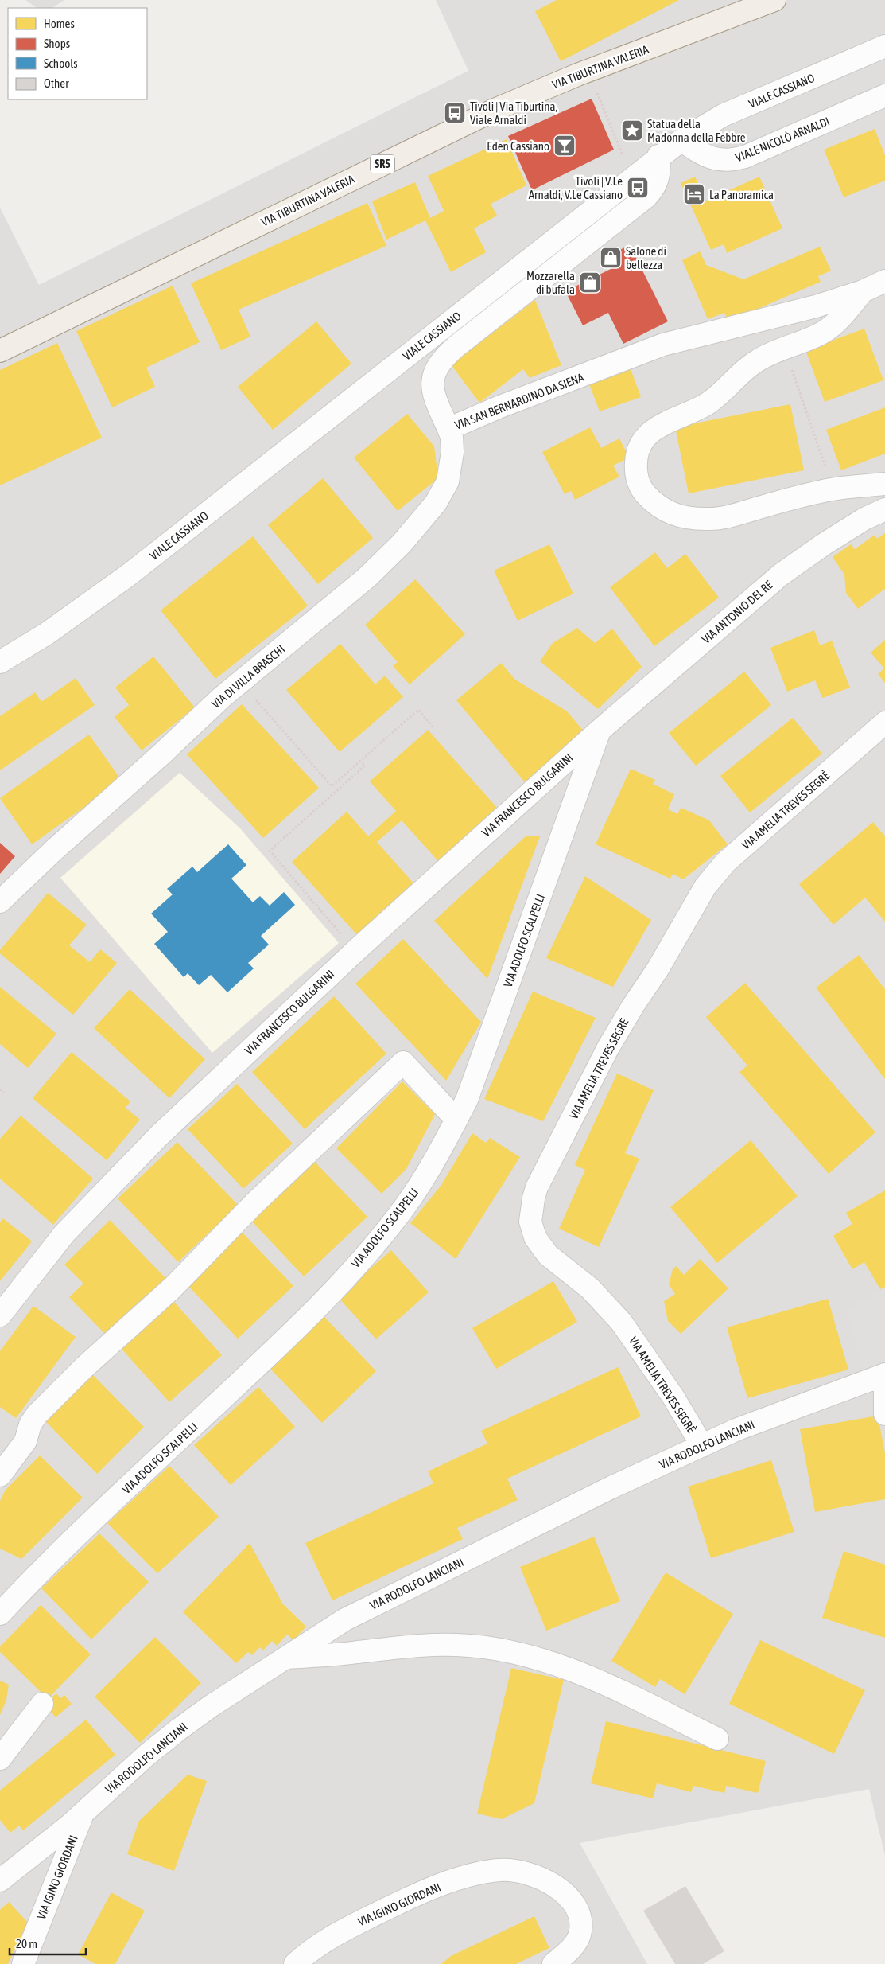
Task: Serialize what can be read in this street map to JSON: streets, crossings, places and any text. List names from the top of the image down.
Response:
{
  "streets": {
    "main road": ["VIA TIBURTINA VALERIA", "SR5"],
    "street": [
      "VIALE CASSIANO",
      "VIALE NICOLÒ ARNALDI",
      "VIA SAN BERNARDINO DA SIENA",
      "VIA ANTONIO DEL RE",
      "VIA DI VILLA BRASCHI",
      "VIA FRANCESCO BULGARINI",
      "VIA AMELIA TREVES SEGRÈ",
      "VIA ADOLFO SCALPELLI",
      "VIA RODOLFO LANCIANI",
      "VIA IGINO GIORDANI"
    ]
  },
  "crossings": [
    ["VIALE CASSIANO", "VIALE NICOLÒ ARNALDI"],
    ["VIALE CASSIANO", "VIA SAN BERNARDINO DA SIENA"],
    ["VIA SAN BERNARDINO DA SIENA", "VIA DI VILLA BRASCHI"],
    ["VIA ANTONIO DEL RE", "VIA FRANCESCO BULGARINI"],
    ["VIA ANTONIO DEL RE", "VIA ADOLFO SCALPELLI"],
    ["VIA FRANCESCO BULGARINI", "VIA ADOLFO SCALPELLI"],
    ["VIA AMELIA TREVES SEGRÈ", "VIA RODOLFO LANCIANI"],
    ["VIA RODOLFO LANCIANI", "VIA IGINO GIORDANI"]
  ],
  "places": {
    "bus stop": ["Tivoli | Via Tiburtina, Viale Arnaldi", "Tivoli | V.Le Arnaldi, V.Le Cassiano"],
    "place": ["Statua della Madonna della Febbre"],
    "bar": ["Eden Cassiano"],
    "hotel": ["La Panoramica"],
    "shop": ["Salone di bellezza", "Mozzarella di bufala"]
  },
  "legend": [
    "Homes",
    "Shops",
    "Schools",
    "Other"
  ],
  "scale_bar": "20 m"
}
